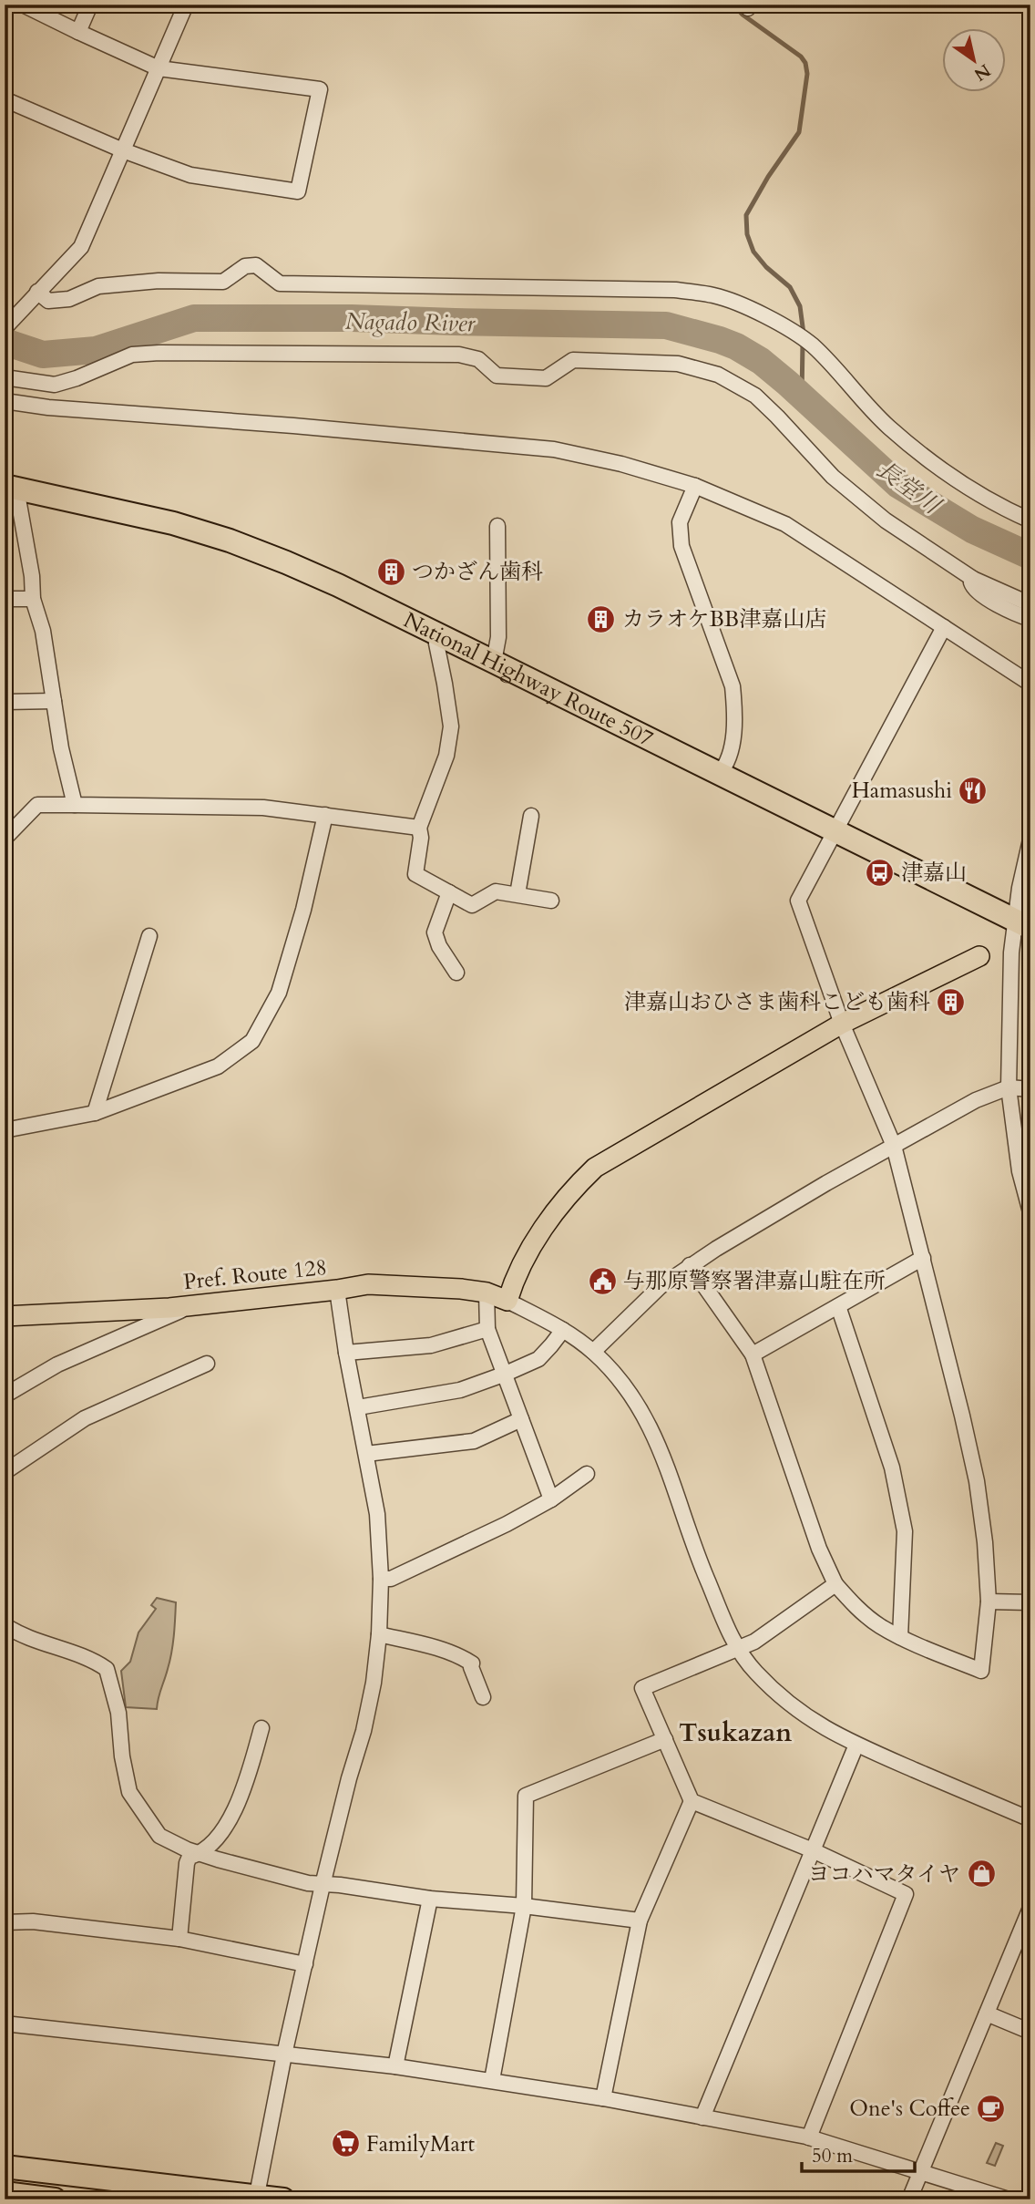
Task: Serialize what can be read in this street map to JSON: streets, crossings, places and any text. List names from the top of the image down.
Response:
{
  "streets": {
    "highway": ["National Highway Route 507"],
    "main road": ["Pref. Route 128"]
  },
  "districts": ["Tsukazan"],
  "water": ["Nagado River", "長堂川"],
  "places": {
    "building": ["つかざん歯科", "カラオケBB津嘉山店", "津嘉山おひさま歯科こども歯科"],
    "restaurant": ["Hamasushi"],
    "bus stop": ["津嘉山"],
    "public building": ["与那原警察署津嘉山駐在所"],
    "shop": ["ヨコハマタイヤ"],
    "cafe": ["One's Coffee"],
    "supermarket": ["FamilyMart"]
  },
  "scale_bar": "50 m",
  "north": "bottom right"
}
